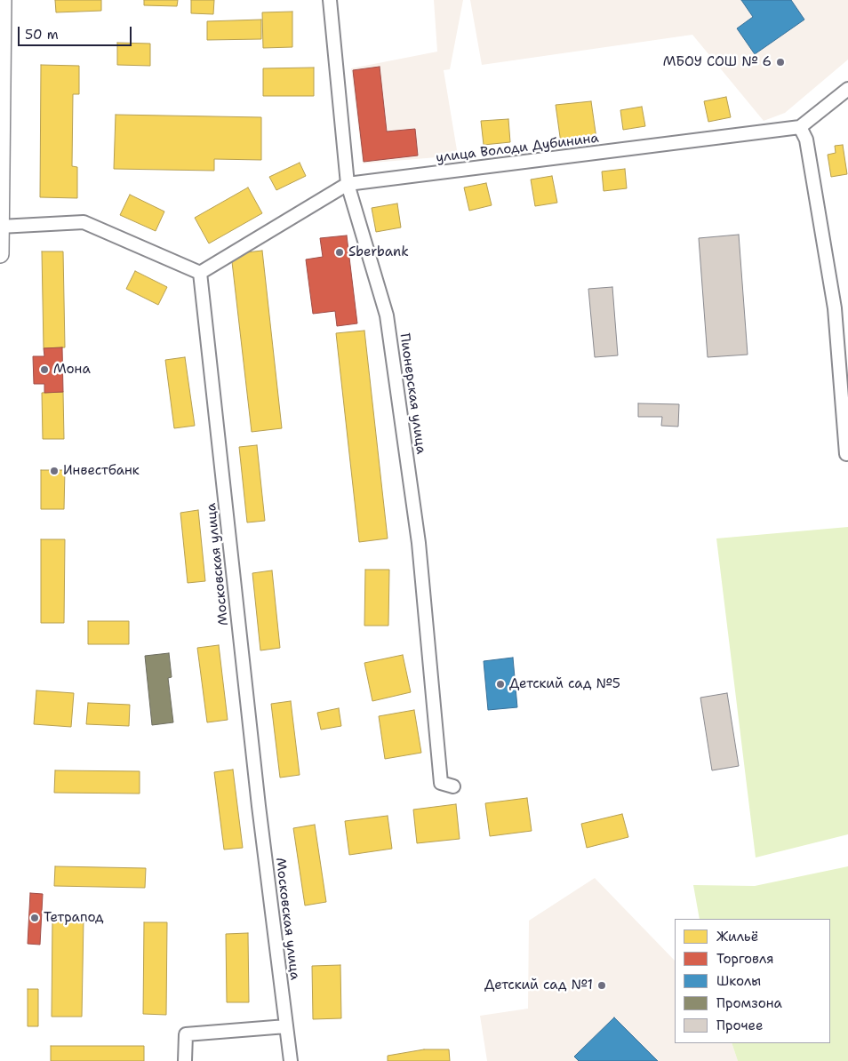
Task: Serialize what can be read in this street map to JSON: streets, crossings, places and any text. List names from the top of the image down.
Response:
{
  "streets": {
    "street": ["улица Володи Дубинина", "Пионерская улица", "Московская улица"]
  },
  "crossings": [
    ["улица Володи Дубинина", "Пионерская улица"],
    ["улица Володи Дубинина", "Московская улица"]
  ],
  "places": [
    "МБОУ СОШ № 6",
    "Sberbank",
    "Мона",
    "Инвестбанк",
    "Детский сад №5",
    "Тетрапод",
    "Детский сад №1"
  ],
  "legend": [
    "Жильё",
    "Торговля",
    "Школы",
    "Промзона",
    "Прочее"
  ],
  "scale_bar": "50 m"
}
